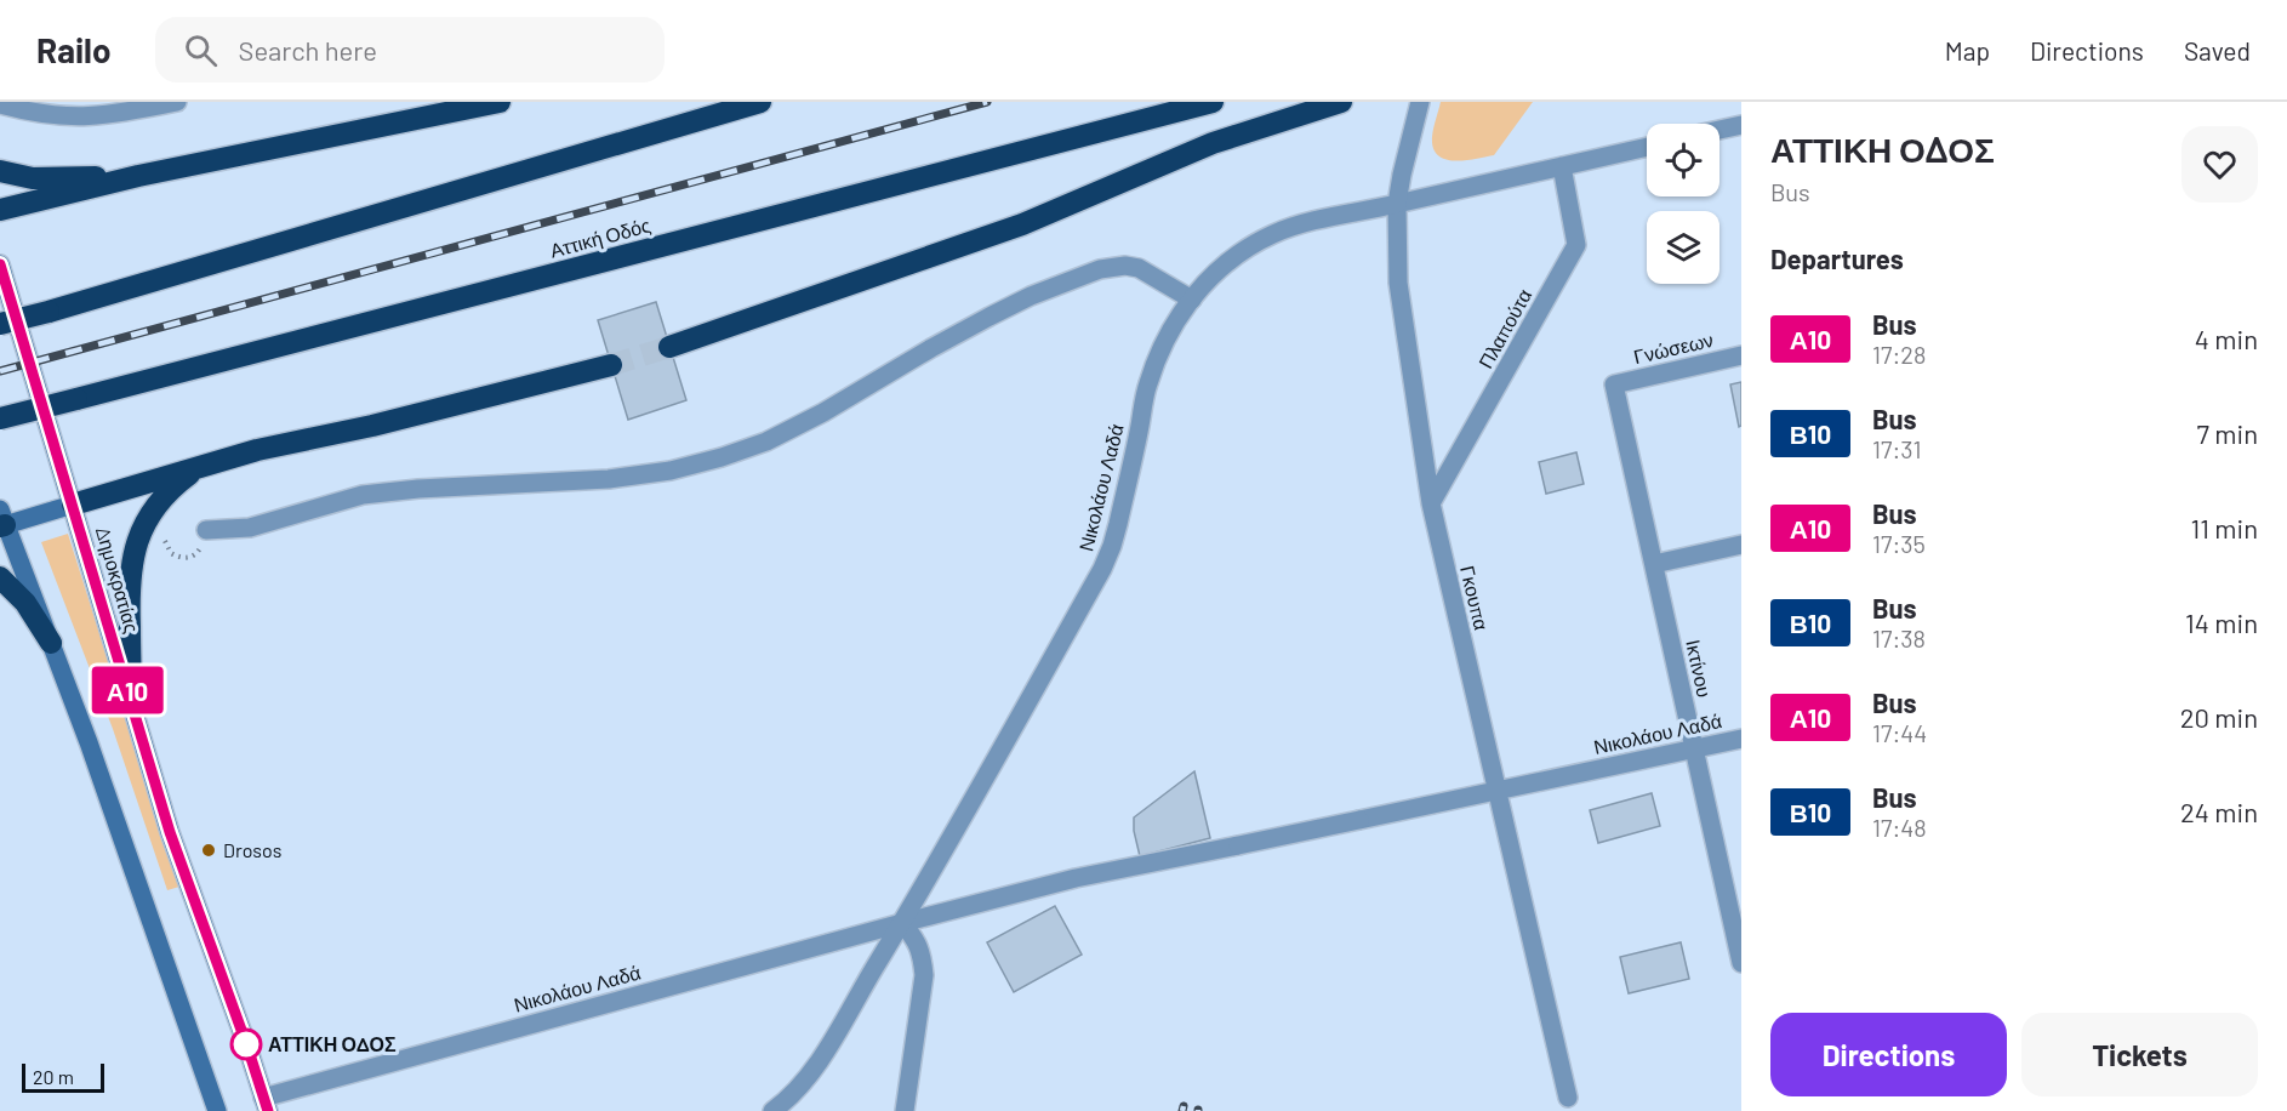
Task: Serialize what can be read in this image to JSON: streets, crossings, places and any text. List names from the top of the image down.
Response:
{
  "streets": {
    "highway": ["Αττική Οδός"],
    "main road": ["Δημοκρατίας"],
    "street": [
      "Πλαπούτα",
      "Γνώσεων",
      "Νικολάου Λαδά",
      "Γκουπα",
      "Ικτίνου"
    ]
  },
  "crossings": [
    ["Πλαπούτα", "Νικολάου Λαδά"],
    ["Πλαπούτα", "Γκουπα"],
    ["Γνώσεων", "Ικτίνου"],
    ["Νικολάου Λαδά", "Δημοκρατίας"],
    ["Νικολάου Λαδά", "Γκουπα"],
    ["Νικολάου Λαδά", "Ικτίνου"]
  ],
  "places": ["Drosos", "ΑΤΤΙΚΗ ΟΔΟΣ"],
  "lines": ["bus line Α10"],
  "scale_bar": "20 m",
  "page": {
    "header": "Railo",
    "search": "Search here",
    "nav": ["Map", "Directions", "Saved"],
    "on_map": "Α10",
    "heading": [
      ["ΑΤΤΙΚΗ ΟΔΟΣ", "Bus"],
      "Departures"
    ],
    "list": [
      {
        "mark": "Α10",
        "name": "Bus",
        "note": "17:28",
        "value": "4 min"
      },
      {
        "mark": "Β10",
        "name": "Bus",
        "note": "17:31",
        "value": "7 min"
      },
      {
        "mark": "Α10",
        "name": "Bus",
        "note": "17:35",
        "value": "11 min"
      },
      {
        "mark": "Β10",
        "name": "Bus",
        "note": "17:38",
        "value": "14 min"
      },
      {
        "mark": "Α10",
        "name": "Bus",
        "note": "17:44",
        "value": "20 min"
      },
      {
        "mark": "Β10",
        "name": "Bus",
        "note": "17:48",
        "value": "24 min"
      }
    ],
    "buttons": ["Directions", "Tickets"],
    "scale": "20 m"
  }
}
